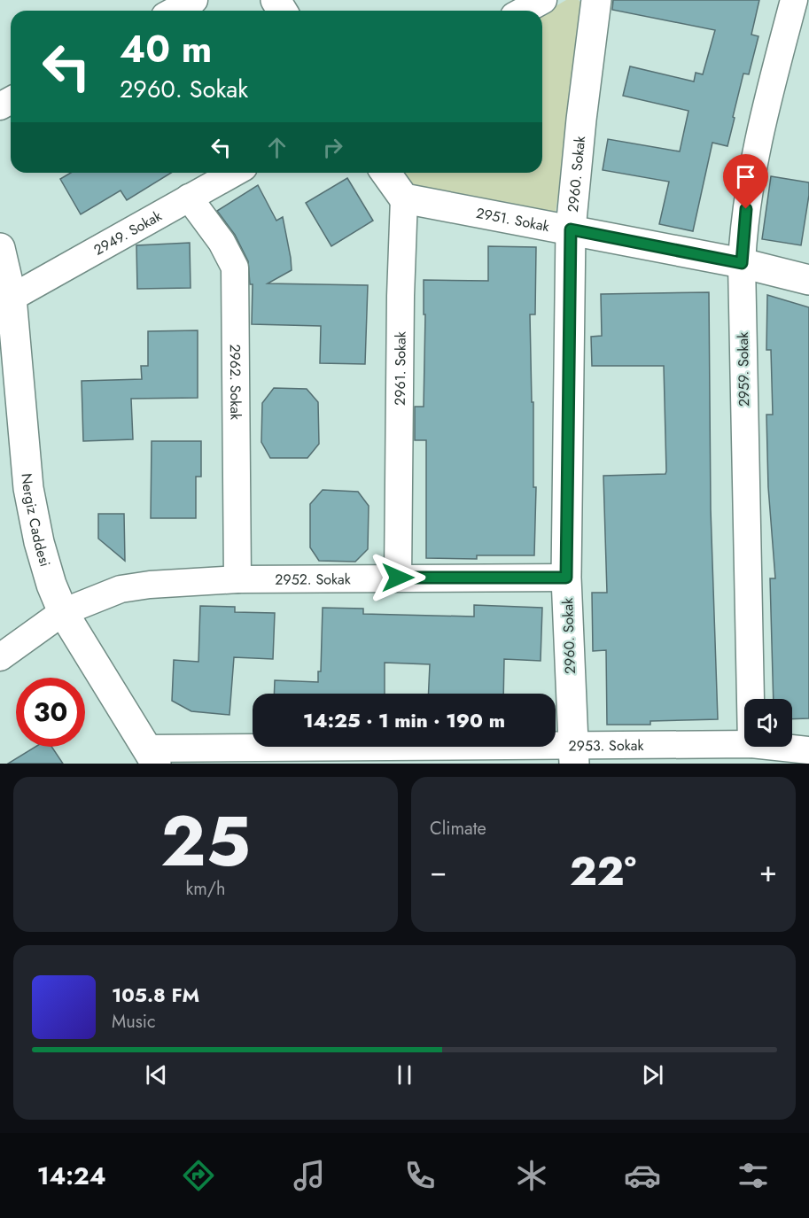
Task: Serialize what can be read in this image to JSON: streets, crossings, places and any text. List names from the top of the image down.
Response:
{
  "streets": {
    "street": [
      "2960. Sokak",
      "2951. Sokak",
      "2949. Sokak",
      "2961. Sokak",
      "2959. Sokak",
      "2962. Sokak",
      "Nergiz Caddesi",
      "2952. Sokak",
      "2953. Sokak"
    ]
  },
  "crossings": [
    ["2960. Sokak", "2951. Sokak"],
    ["2960. Sokak", "2952. Sokak"],
    ["2960. Sokak", "2953. Sokak"],
    ["2951. Sokak", "2961. Sokak"],
    ["2951. Sokak", "2959. Sokak"],
    ["2949. Sokak", "2962. Sokak"],
    ["2949. Sokak", "Nergiz Caddesi"],
    ["2961. Sokak", "2952. Sokak"],
    ["2962. Sokak", "2952. Sokak"],
    ["Nergiz Caddesi", "2952. Sokak"],
    ["Nergiz Caddesi", "2953. Sokak"]
  ],
  "page": {
    "turn": ["40 m", "2960. Sokak"],
    "limit": "30",
    "trip": "14:25 · 1 min · 190 m",
    "tile": [
      ["25", "km/h"],
      "Climate"
    ],
    "heat": ["−", "22°", "+"],
    "song": ["105.8 FM", "Music"],
    "tabs": "14:24"
  }
}
